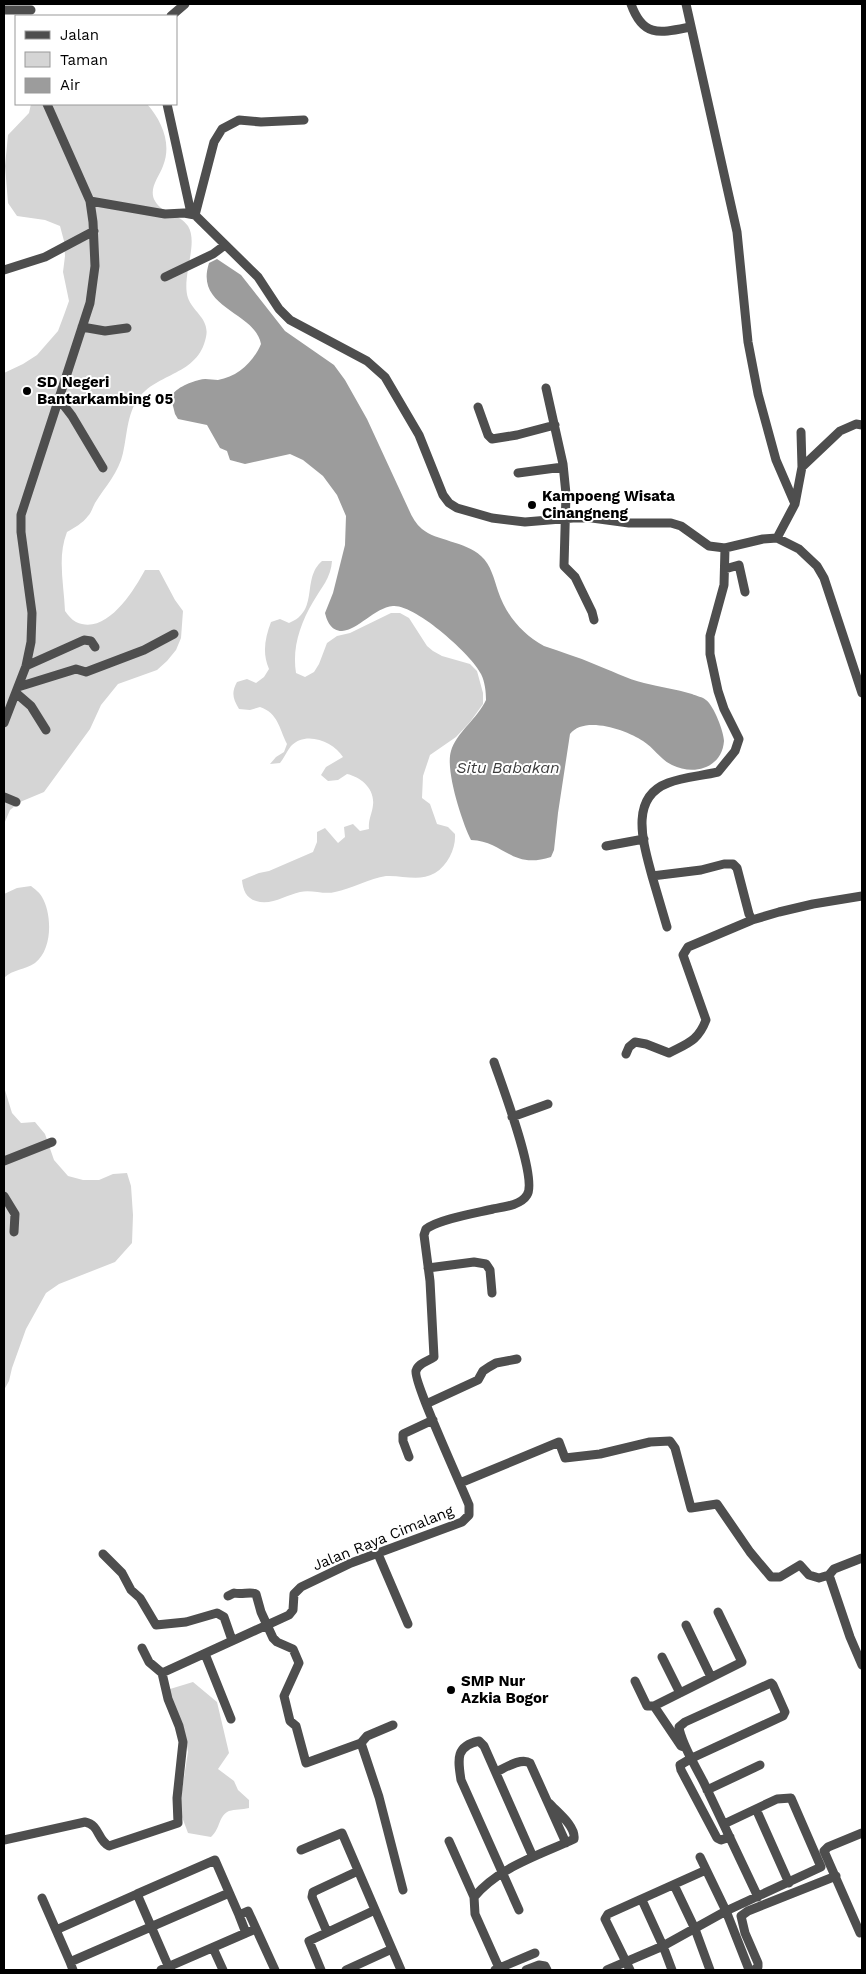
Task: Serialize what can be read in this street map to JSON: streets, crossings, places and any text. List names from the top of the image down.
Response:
{
  "streets": {
    "street": ["Jalan Raya Cimalang"]
  },
  "water": ["Situ Babakan"],
  "places": ["SD Negeri Bantarkambing 05", "Kampoeng Wisata Cinangneng", "SMP Nur Azkia Bogor"],
  "legend": ["Jalan", "Taman", "Air"]
}
